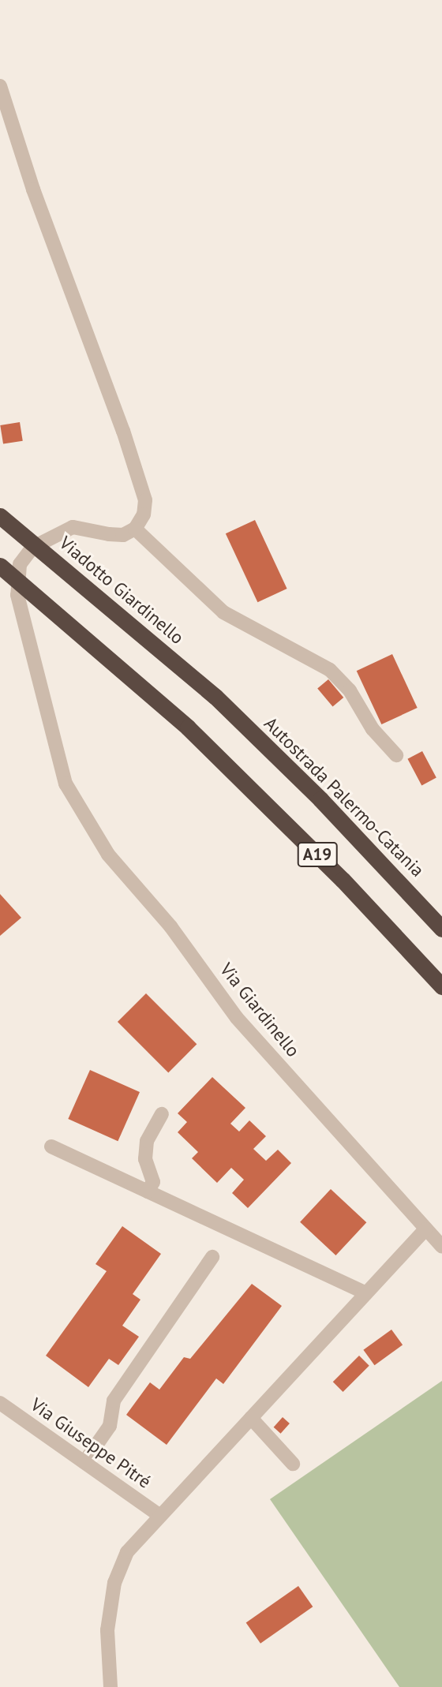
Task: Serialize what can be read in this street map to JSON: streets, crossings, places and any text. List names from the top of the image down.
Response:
{
  "streets": {
    "highway": ["Viadotto Giardinello", "Autostrada Palermo-Catania", "A19"],
    "street": ["Via Giardinello", "Via Giuseppe Pitré"]
  },
  "crossings": [
    ["Viadotto Giardinello", "Autostrada Palermo-Catania"]
  ]
}
